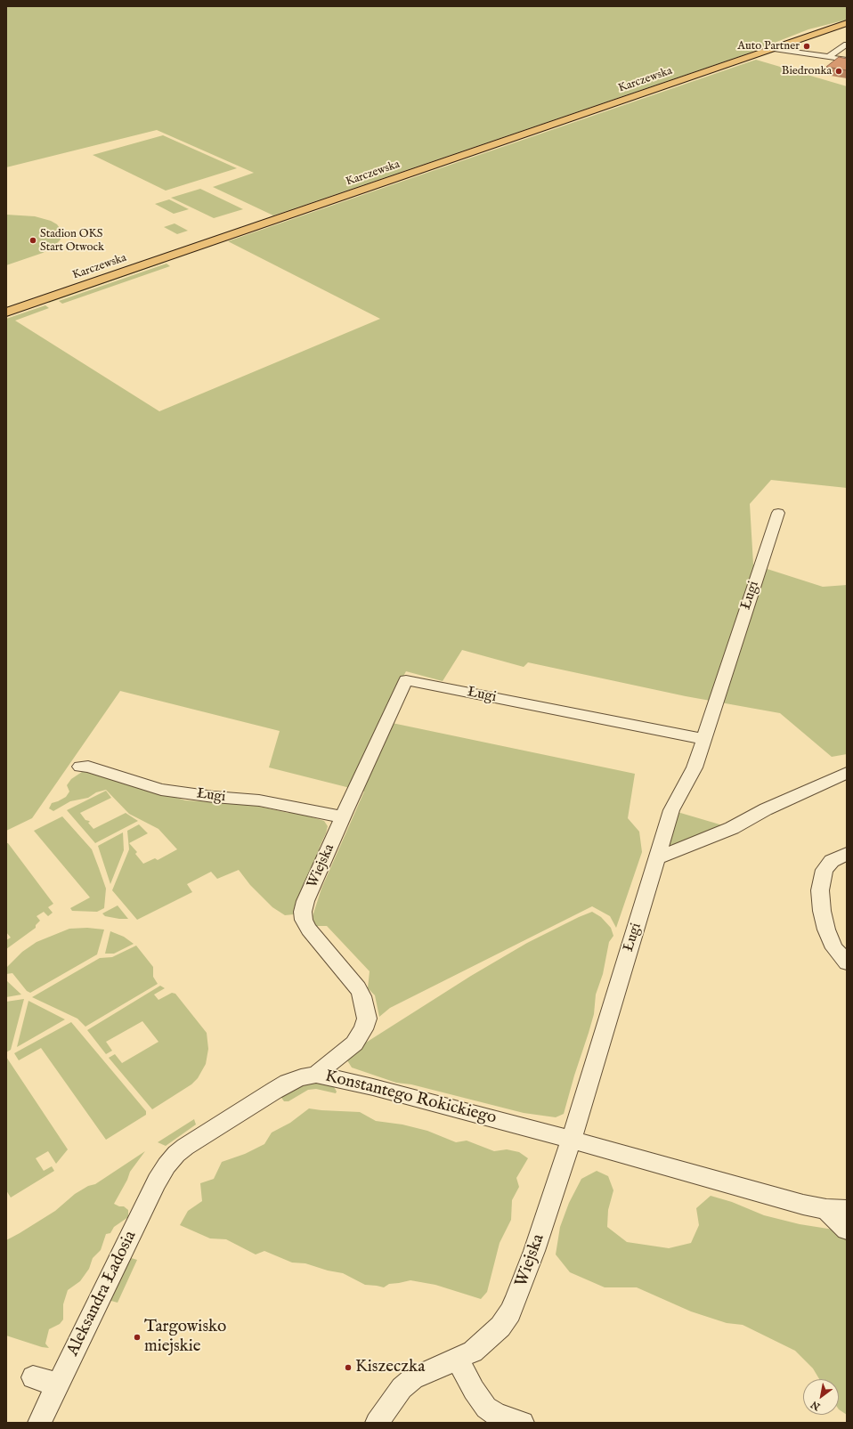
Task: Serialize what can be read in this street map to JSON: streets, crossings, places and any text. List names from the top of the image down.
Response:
{
  "streets": {
    "main road": ["Karczewska"],
    "street": [
      "Ługi",
      "Wiejska",
      "Konstantego Rokickiego",
      "Aleksandra Ładosia"
    ]
  },
  "crossings": [
    ["Ługi", "Wiejska"],
    ["Ługi", "Konstantego Rokickiego"],
    ["Wiejska", "Konstantego Rokickiego"],
    ["Konstantego Rokickiego", "Aleksandra Ładosia"]
  ],
  "places": [
    "Auto Partner",
    "Biedronka",
    "Stadion OKS Start Otwock",
    "Targowisko miejskie",
    "Kiszeczka"
  ],
  "north": "bottom left"
}
